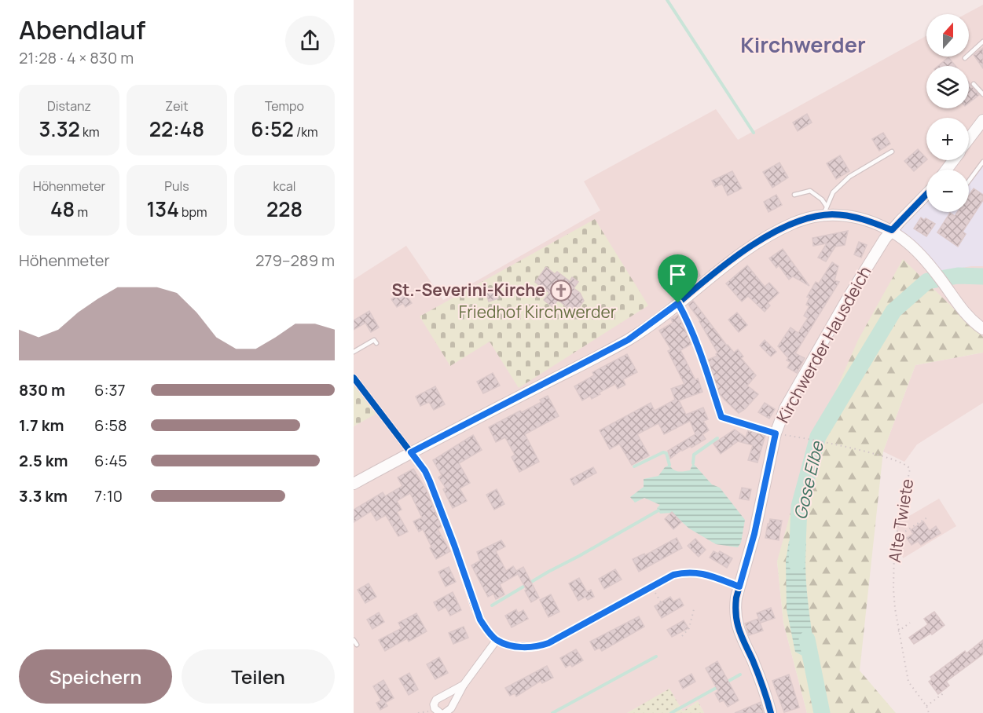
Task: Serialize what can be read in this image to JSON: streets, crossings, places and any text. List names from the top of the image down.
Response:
{
  "streets": {
    "main road": ["Kirchwerder Hausdeich"],
    "path": ["Alte Twiete"]
  },
  "crossings": [
    ["Kirchwerder Hausdeich", "Alte Twiete"]
  ],
  "districts": ["Kirchwerder"],
  "water": ["Gose Elbe"],
  "parks": ["Friedhof Kirchwerder"],
  "places": {
    "church": ["St.-Severini-Kirche"]
  },
  "north": "top",
  "page": {
    "heading": ["Abendlauf", "21:28 · 4 × 830 m"],
    "map_buttons": ["+", "−"],
    "stats": [
      ["Distanz", "3.32 km"],
      ["Zeit", "22:48"],
      ["Tempo", "6:52 /km"],
      ["Höhenmeter", "48 m"],
      ["Puls", "134 bpm"],
      ["kcal", "228"]
    ],
    "chart": ["Höhenmeter", "279–289 m"],
    "list": [
      {
        "name": "830 m",
        "note": "6:37"
      },
      {
        "name": "1.7 km",
        "note": "6:58"
      },
      {
        "name": "2.5 km",
        "note": "6:45"
      },
      {
        "name": "3.3 km",
        "note": "7:10"
      }
    ],
    "buttons": ["Speichern", "Teilen"]
  }
}
